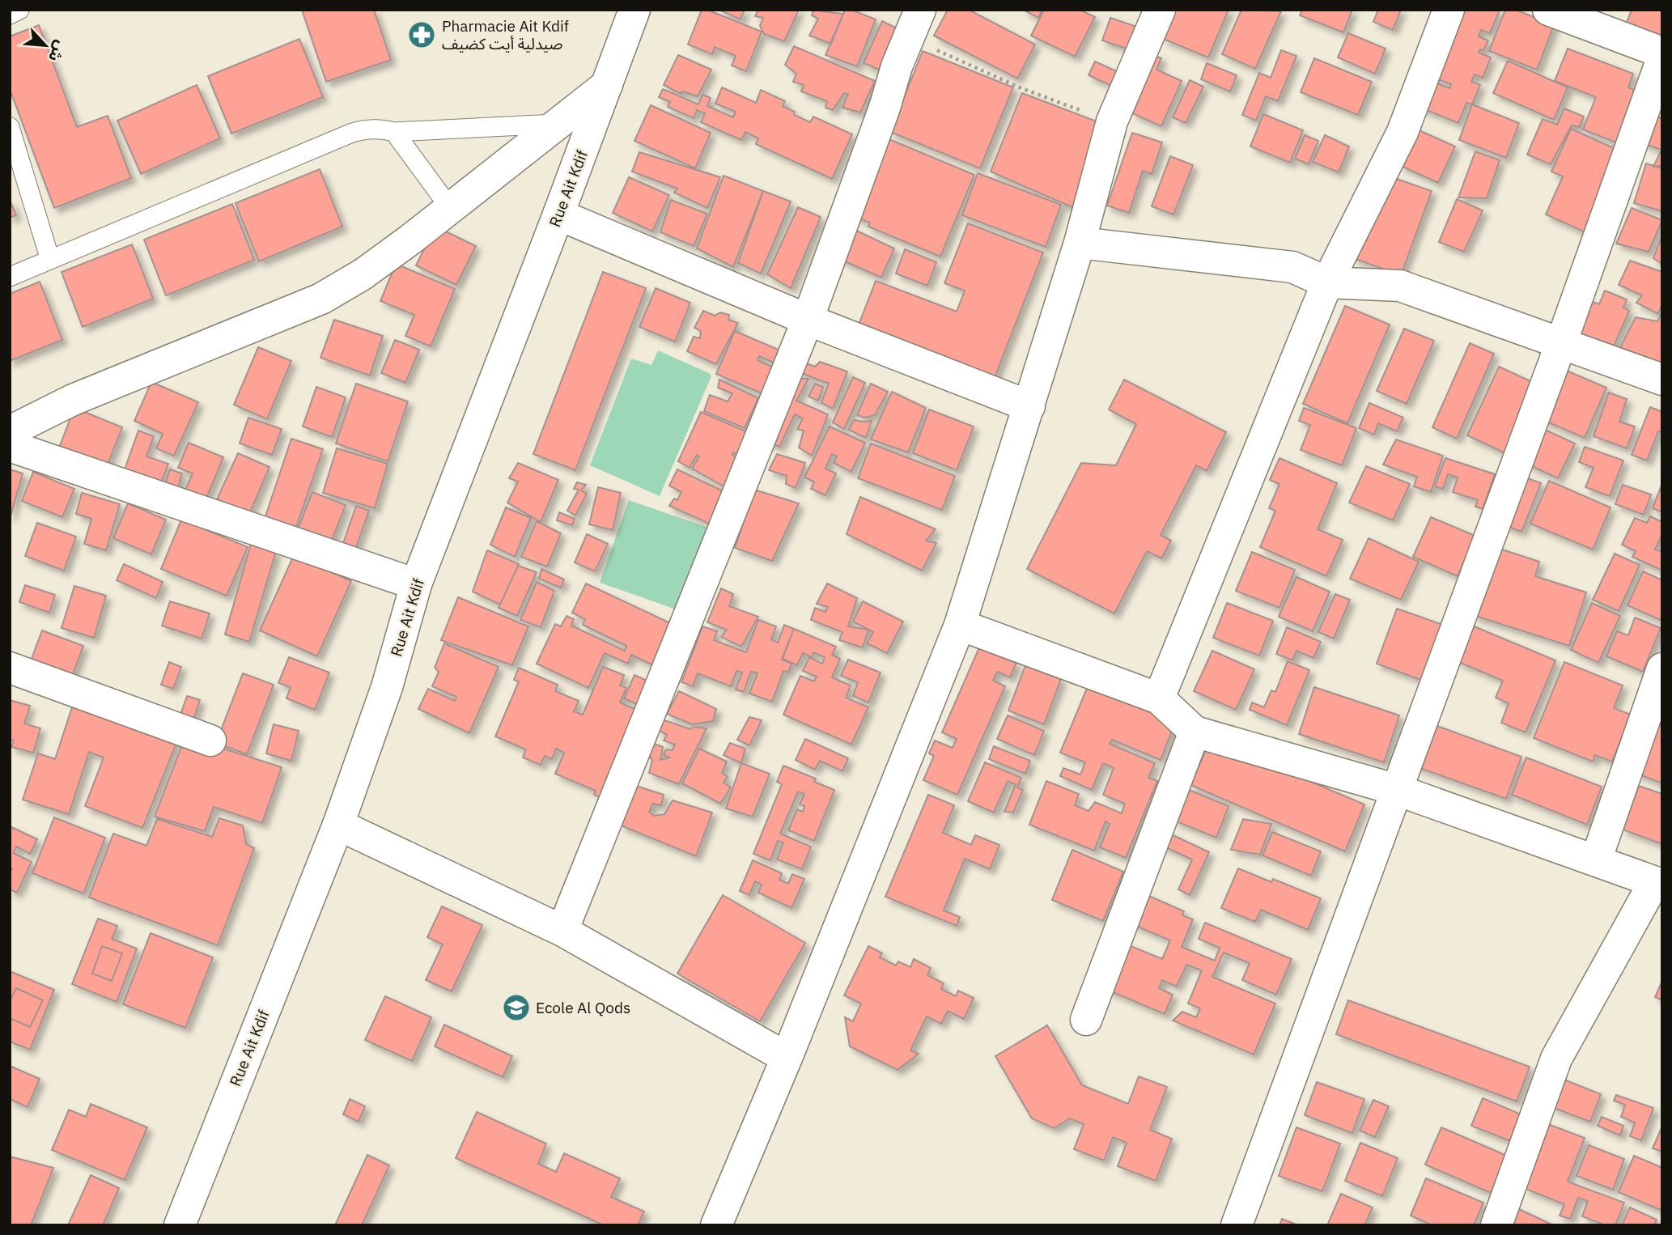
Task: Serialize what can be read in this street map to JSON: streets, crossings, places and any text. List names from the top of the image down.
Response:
{
  "streets": {
    "street": ["Rue Ait Kdif"]
  },
  "places": {
    "pharmacy": ["Pharmacie Ait Kdif صيدلية أيت كضيف"],
    "school or university": ["Ecole Al Qods"]
  },
  "north": "bottom right"
}
